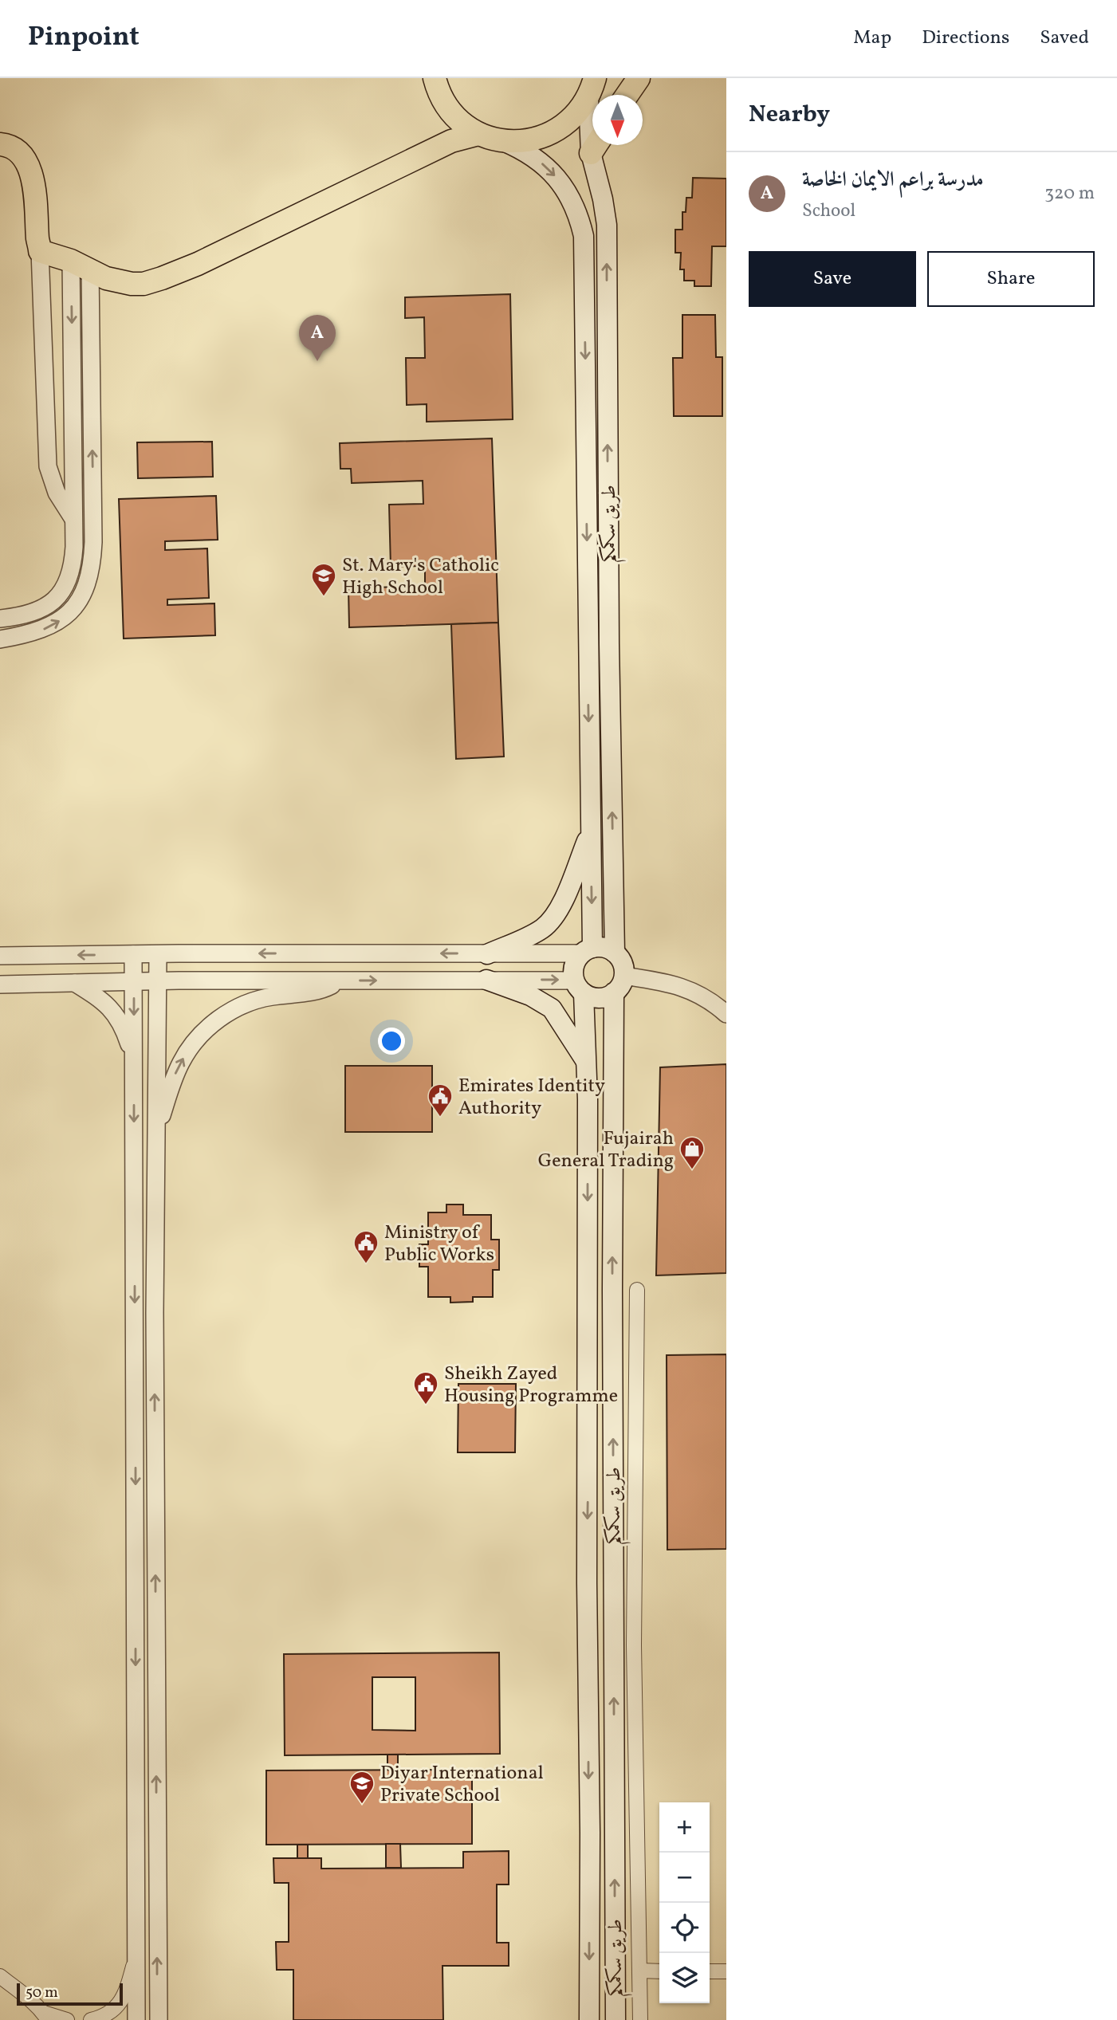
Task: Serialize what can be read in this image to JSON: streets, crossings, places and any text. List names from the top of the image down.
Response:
{
  "streets": {
    "main road": ["طريق سكمكم"]
  },
  "places": {
    "school or university": ["St. Mary's Catholic High School", "Diyar International Private School"],
    "public building": ["Emirates Identity Authority", "Ministry of Public Works", "Sheikh Zayed Housing Programme"],
    "shop": ["Fujairah General Trading"]
  },
  "scale_bar": "50 m",
  "north": "bottom",
  "page": {
    "header": "Pinpoint",
    "nav": ["Map", "Directions", "Saved"],
    "heading": "Nearby",
    "list": [
      {
        "mark": "A",
        "name": "مدرسة براعم الايمان الخاصة",
        "note": "School",
        "value": "320 m"
      }
    ],
    "buttons": ["Save", "Share"],
    "pins": "A",
    "map_buttons": ["+", "−"],
    "scale": "50 m"
  }
}
